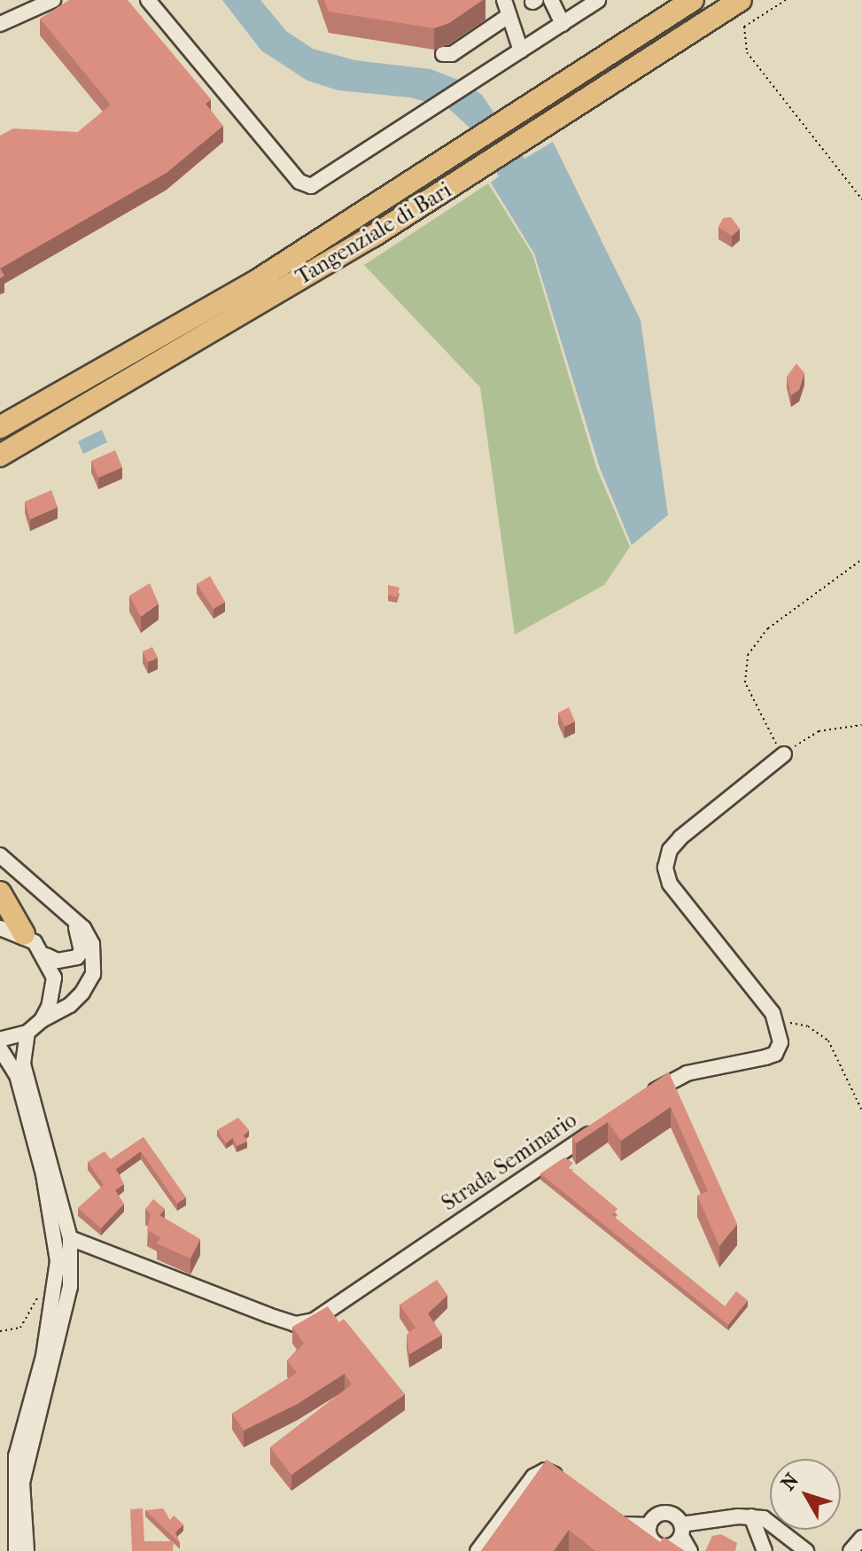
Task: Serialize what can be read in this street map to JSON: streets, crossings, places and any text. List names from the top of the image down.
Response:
{
  "streets": {
    "highway": ["Tangenziale di Bari"],
    "street": ["Strada Seminario"]
  },
  "north": "top left"
}
